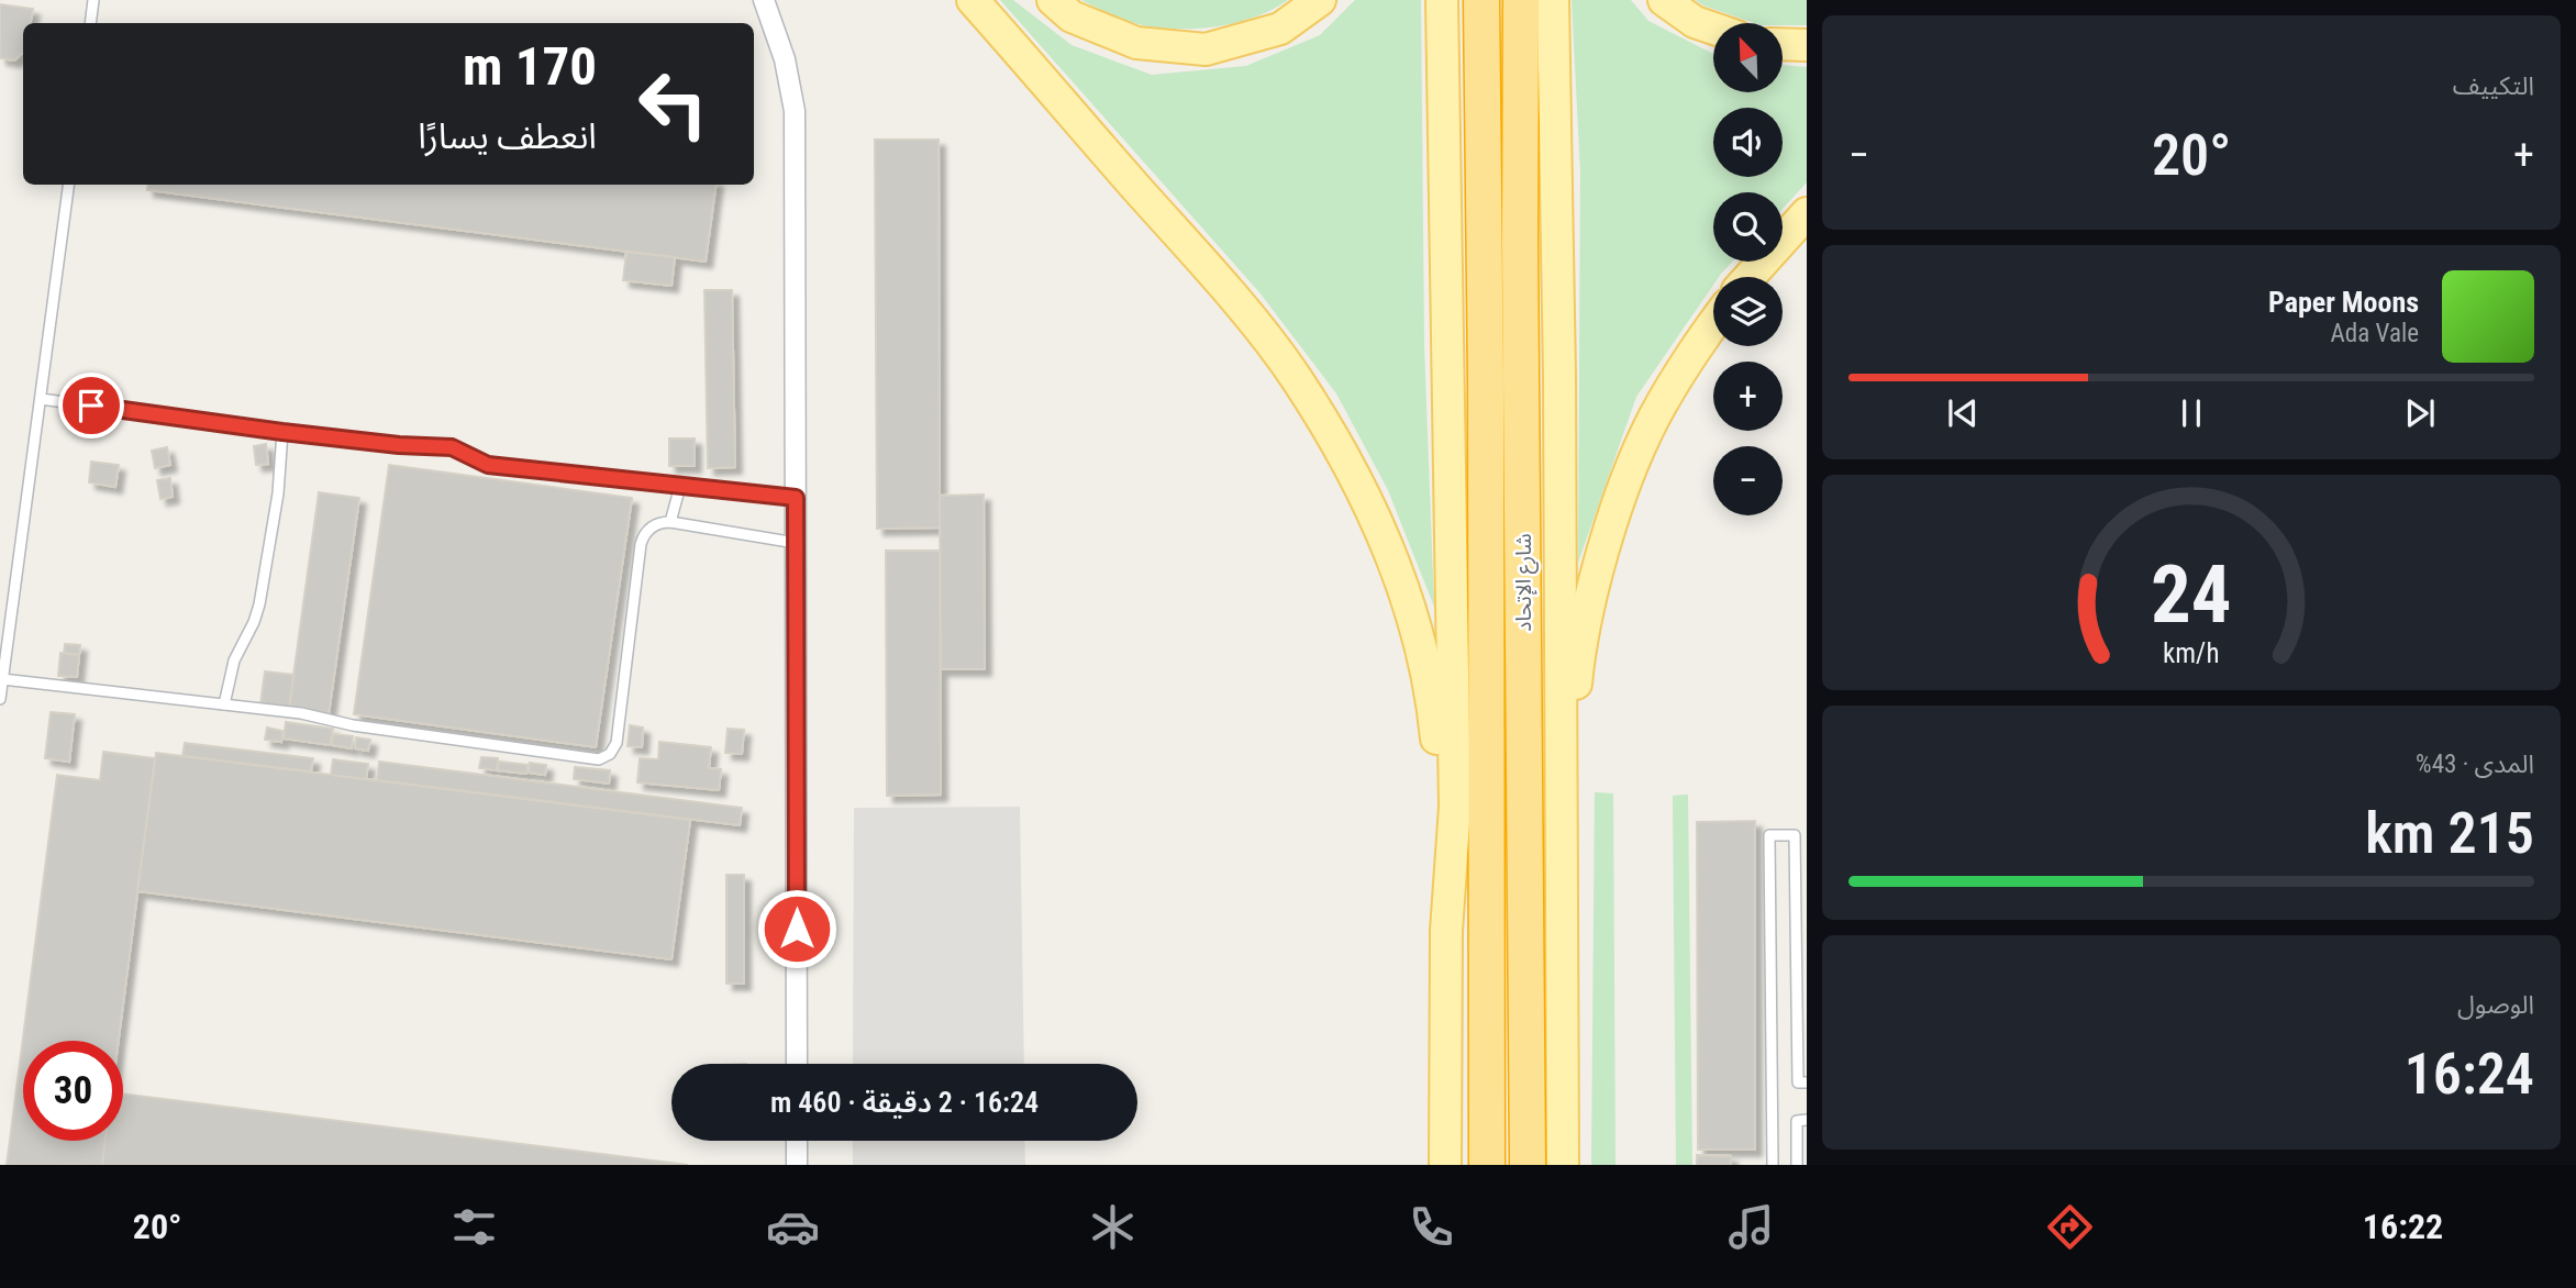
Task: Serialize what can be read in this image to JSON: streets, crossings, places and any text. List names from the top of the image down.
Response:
{
  "streets": {
    "highway": ["شارع الإتحاد"]
  },
  "north": "top left",
  "page": {
    "tile": [
      "التكييف",
      ["المدى · 43%", "215 km"],
      ["الوصول", "16:24"]
    ],
    "map_buttons": ["+", "−"],
    "turn": ["170 m", "انعطف يسارًا"],
    "heat": ["−", "20°", "+"],
    "song": ["Paper Moons", "Ada Vale"],
    "limit": "30",
    "trip": "16:24 · 2 دقيقة · 460 m",
    "tabs": ["16:22", "20°"],
    "gauge": ["24", "km/h"]
  }
}
